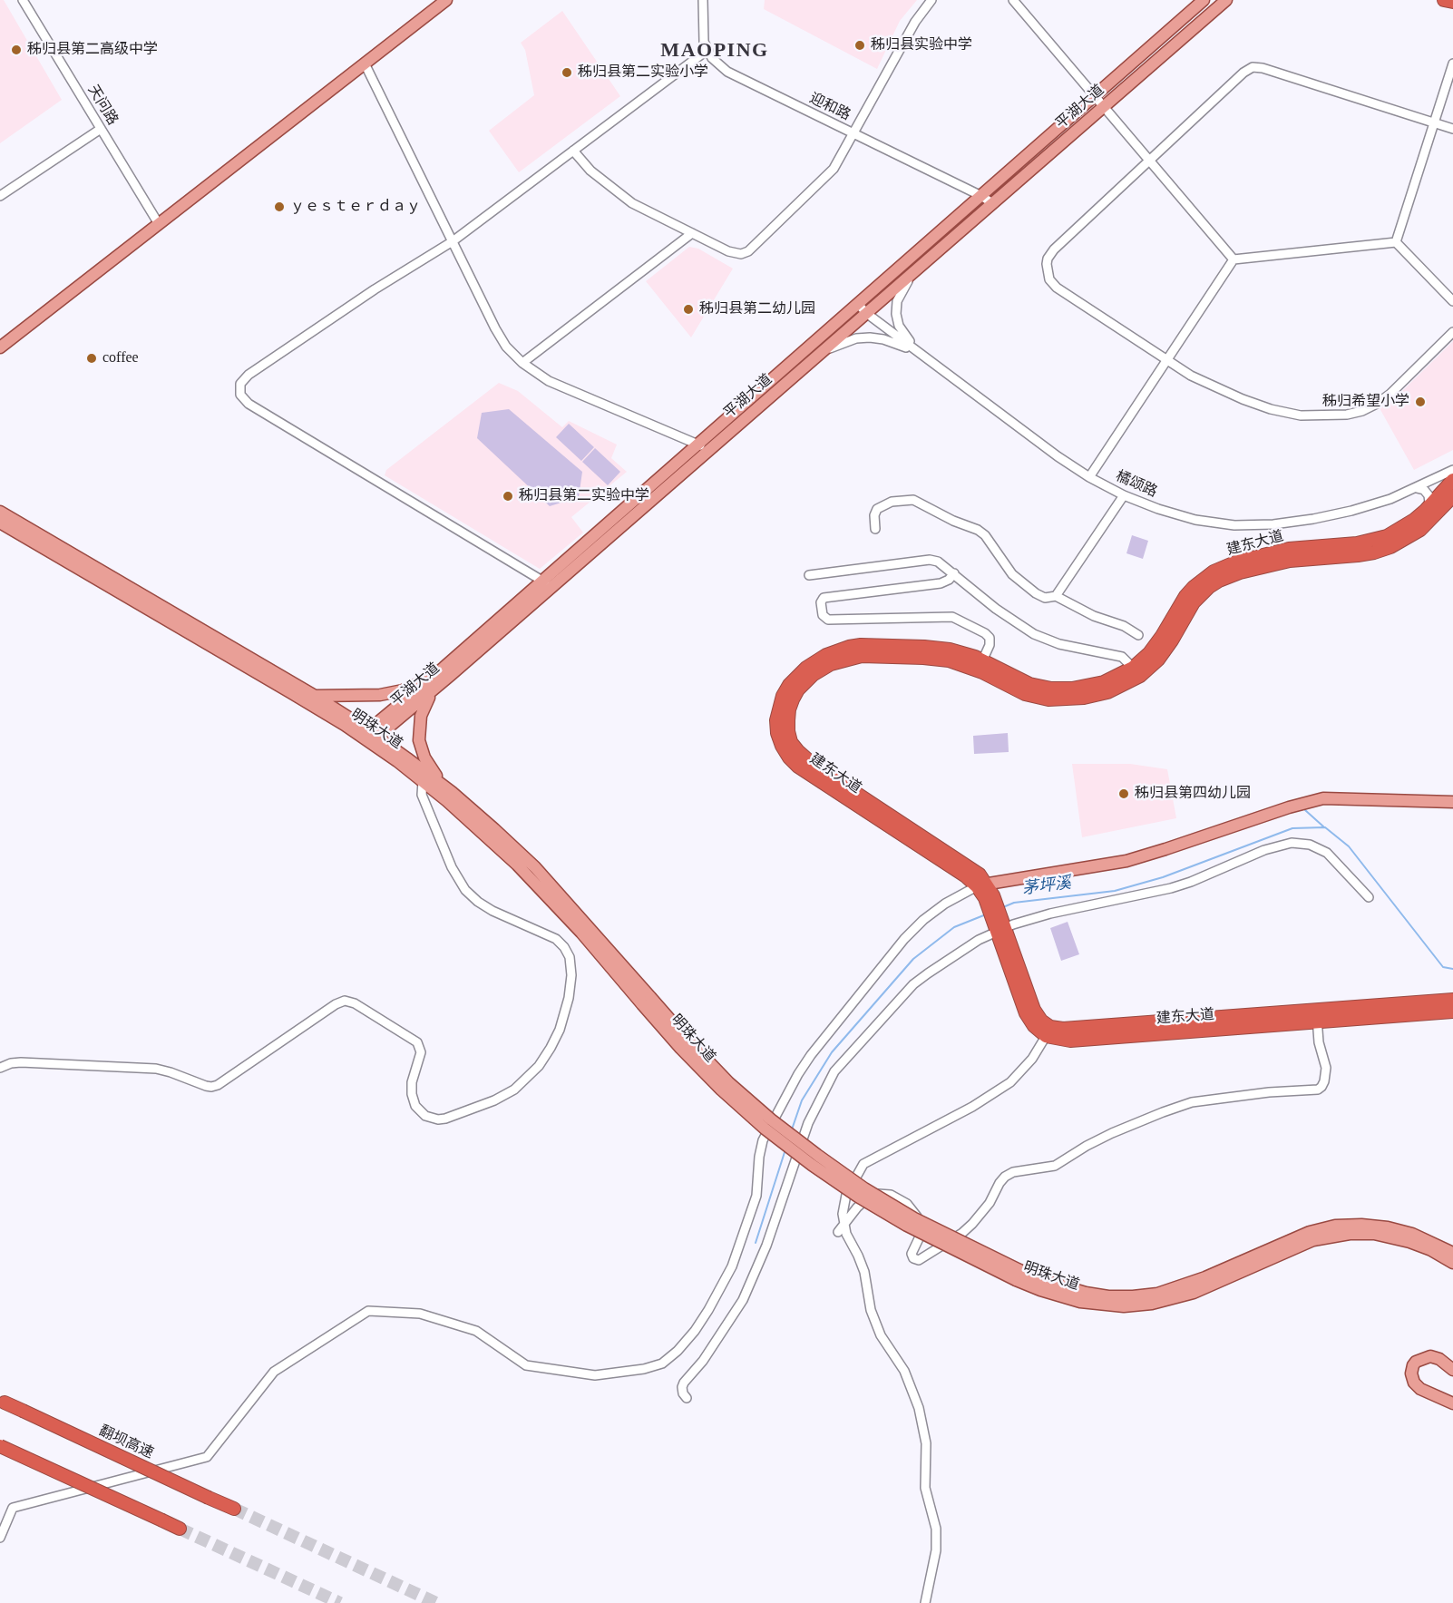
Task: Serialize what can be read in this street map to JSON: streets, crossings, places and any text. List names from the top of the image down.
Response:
{
  "streets": {
    "highway": ["建东大道", "翻坝高速"],
    "main road": ["平湖大道", "明珠大道"],
    "street": ["天问路", "迎和路", "橘颂路"]
  },
  "crossings": [
    ["迎和路", "平湖大道"],
    ["平湖大道", "橘颂路"],
    ["平湖大道", "明珠大道"]
  ],
  "districts": ["MAOPING"],
  "water": ["茅坪溪"],
  "places": [
    "秭归县实验中学",
    "秭归县第二高级中学",
    "秭归县第二实验小学",
    "ｙｅｓｔｅｒｄａｙ",
    "秭归县第二幼儿园",
    "coffee",
    "秭归希望小学",
    "秭归县第二实验中学",
    "秭归县第四幼儿园"
  ]
}
